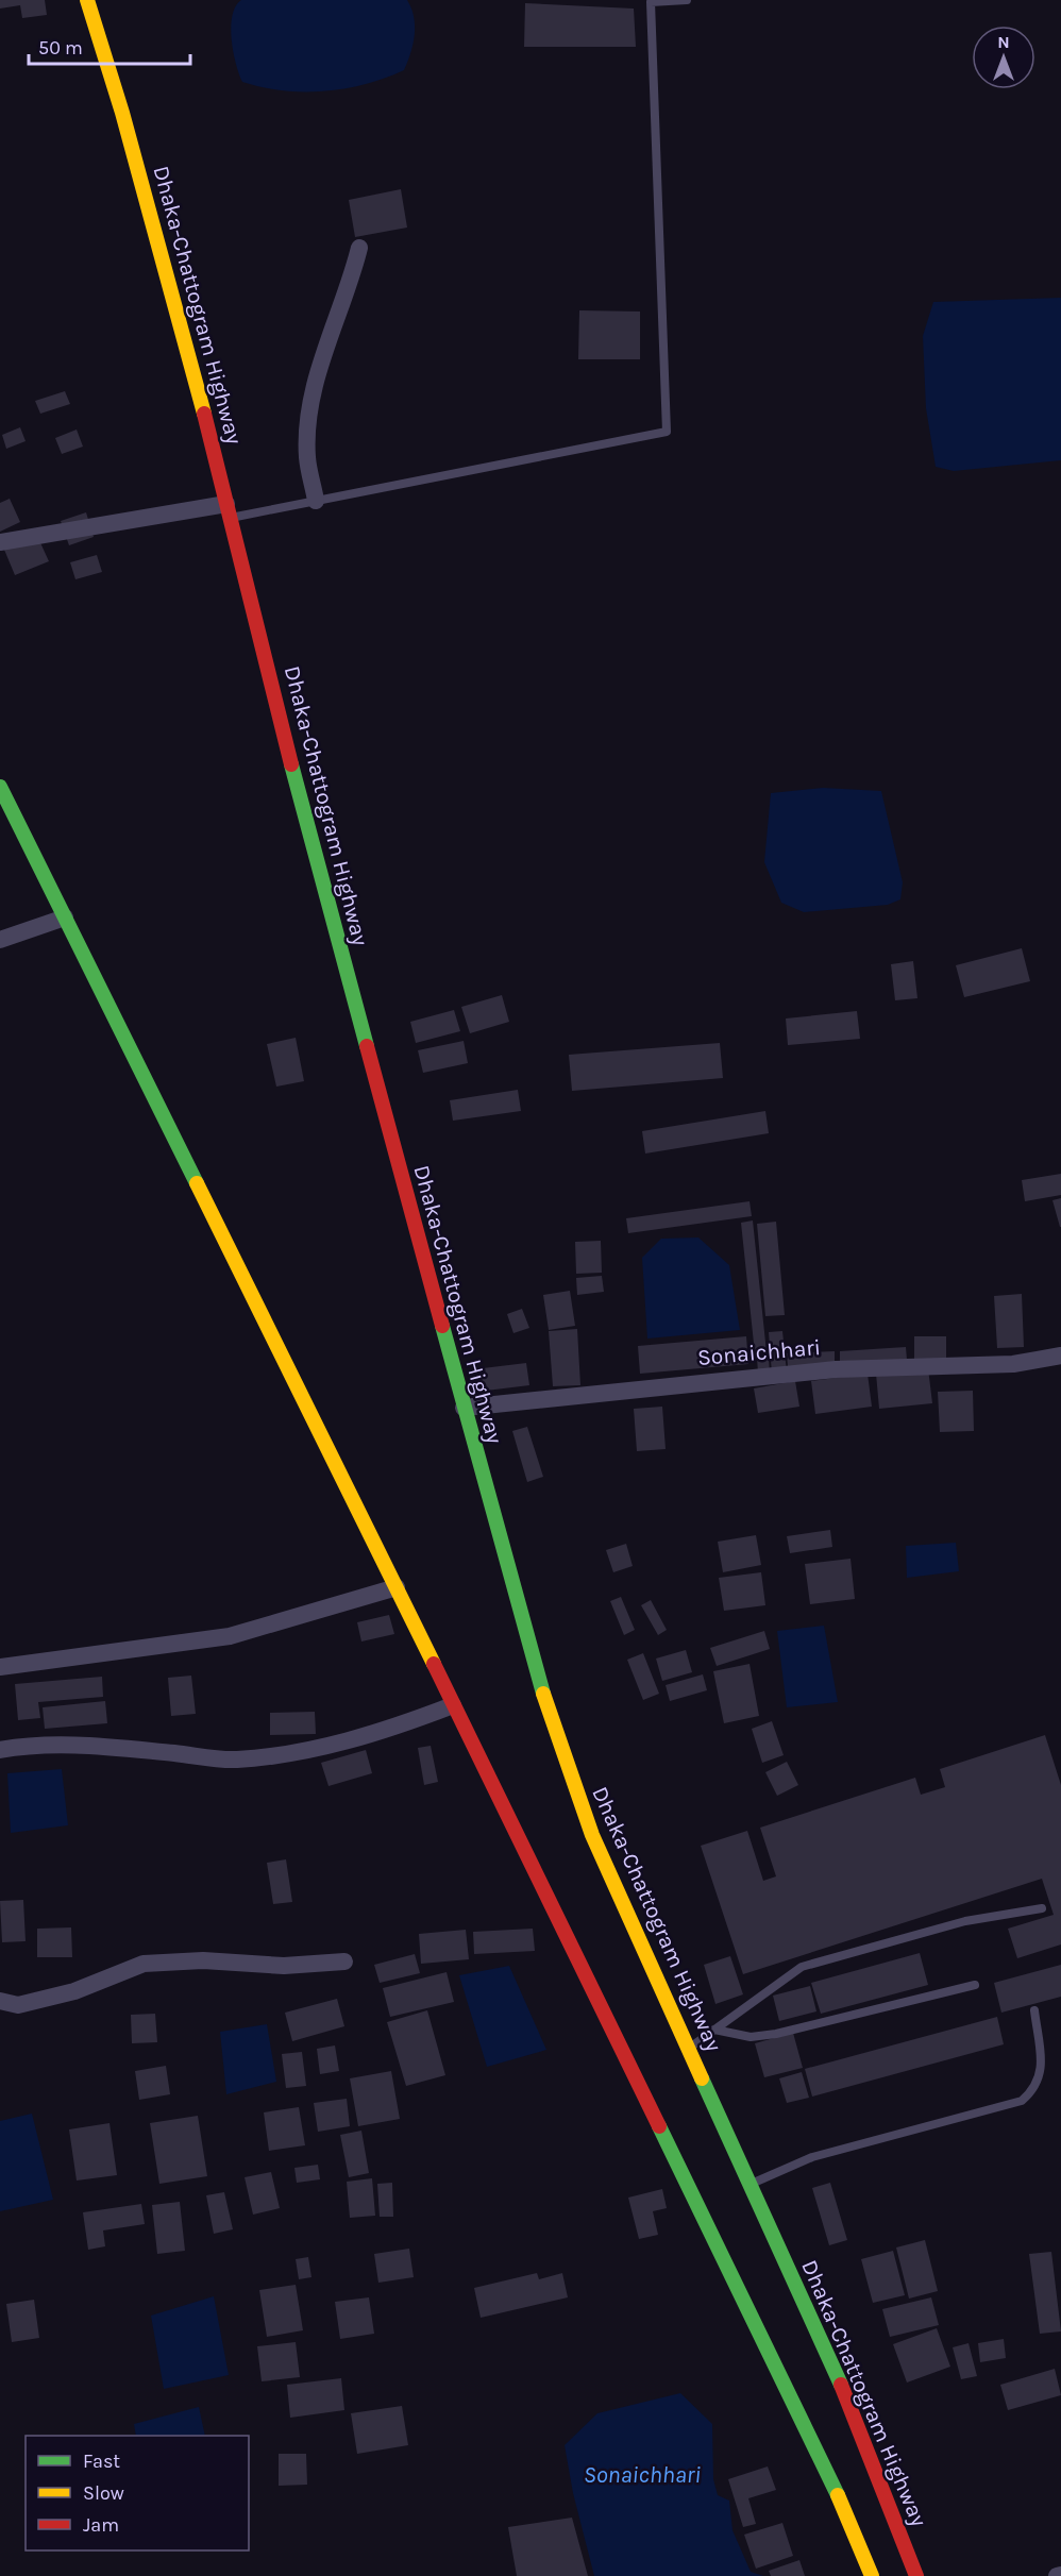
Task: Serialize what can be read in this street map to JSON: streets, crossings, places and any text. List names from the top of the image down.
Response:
{
  "streets": {
    "highway": ["Dhaka-Chattogram Highway"],
    "street": ["Sonaichhari"]
  },
  "crossings": [
    ["Dhaka-Chattogram Highway", "Sonaichhari"]
  ],
  "water": ["Sonaichhari"],
  "legend": ["Fast", "Slow", "Jam"],
  "scale_bar": "50 m",
  "north": "top"
}
